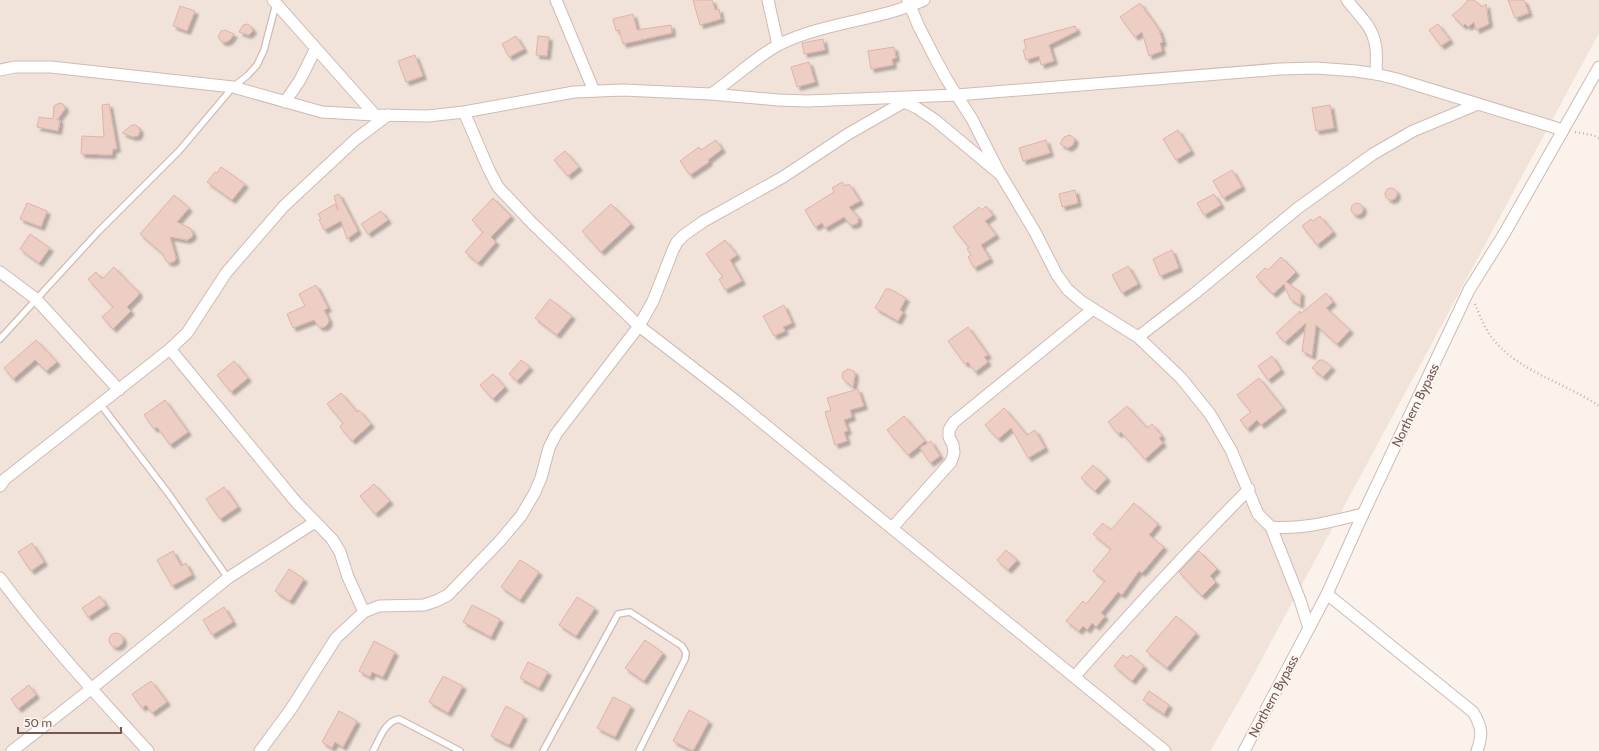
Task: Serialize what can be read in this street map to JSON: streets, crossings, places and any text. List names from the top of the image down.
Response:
{
  "streets": {
    "street": ["Northern Bypass"]
  },
  "scale_bar": "50 m"
}
